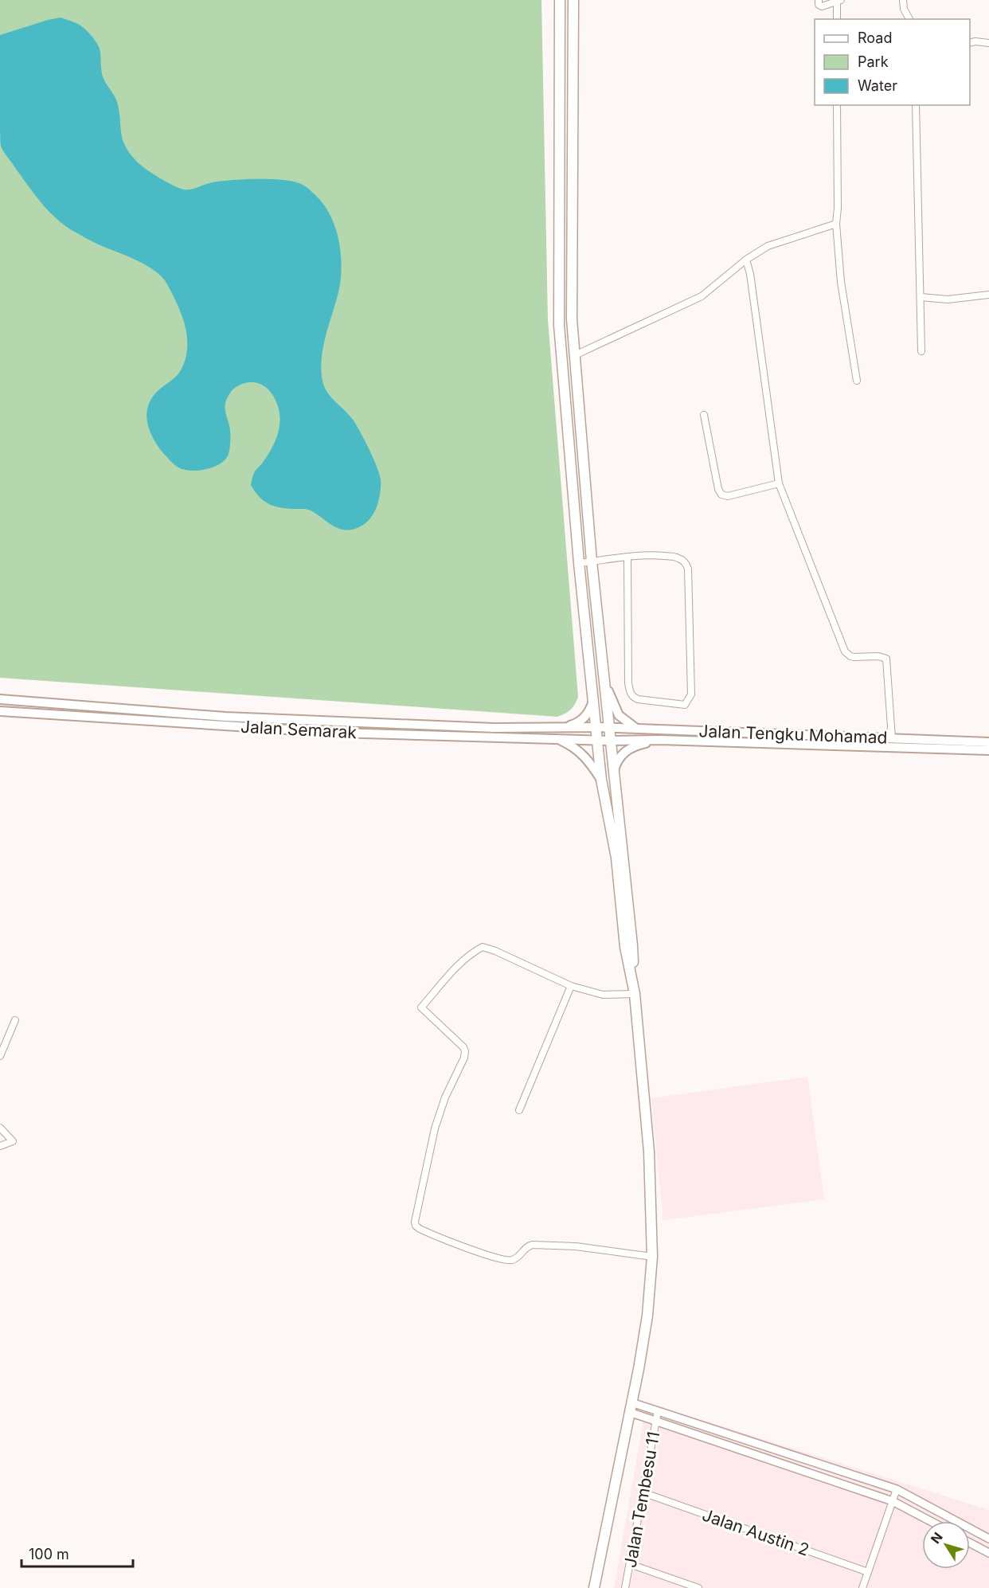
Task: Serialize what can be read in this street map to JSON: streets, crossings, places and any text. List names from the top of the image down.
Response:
{
  "streets": {
    "main road": ["Jalan Semarak", "Jalan Tengku Mohamad"],
    "street": ["Jalan Tembesu 11", "Jalan Austin 2"]
  },
  "crossings": [
    ["Jalan Semarak", "Jalan Tengku Mohamad"],
    ["Jalan Tembesu 11", "Jalan Austin 2"]
  ],
  "legend": ["Road", "Park", "Water"],
  "scale_bar": "100 m",
  "north": "top left"
}
